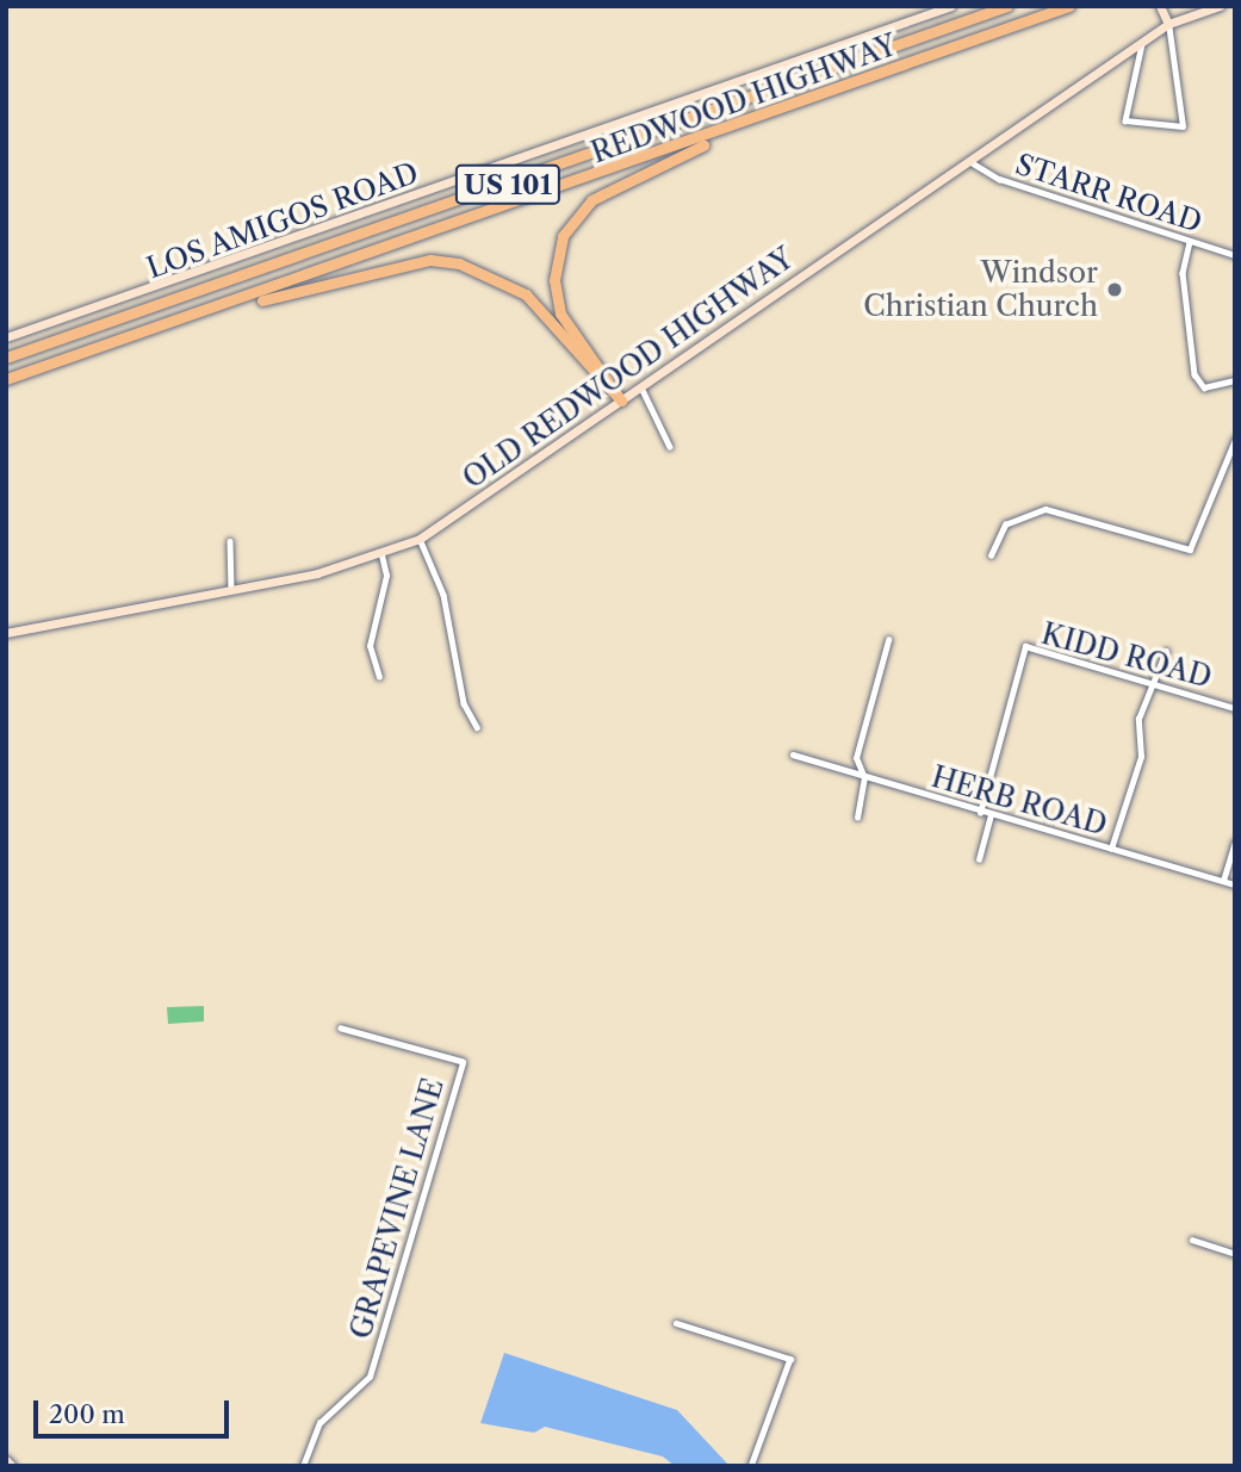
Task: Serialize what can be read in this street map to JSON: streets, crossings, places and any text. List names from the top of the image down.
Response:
{
  "streets": {
    "highway": ["REDWOOD HIGHWAY", "US 101"],
    "main road": ["LOS AMIGOS ROAD", "OLD REDWOOD HIGHWAY"],
    "street": [
      "STARR ROAD",
      "KIDD ROAD",
      "HERB ROAD",
      "GRAPEVINE LANE"
    ]
  },
  "crossings": [
    ["STARR ROAD", "OLD REDWOOD HIGHWAY"],
    ["KIDD ROAD", "HERB ROAD"]
  ],
  "places": ["Windsor Christian Church"],
  "scale_bar": "200 m"
}
